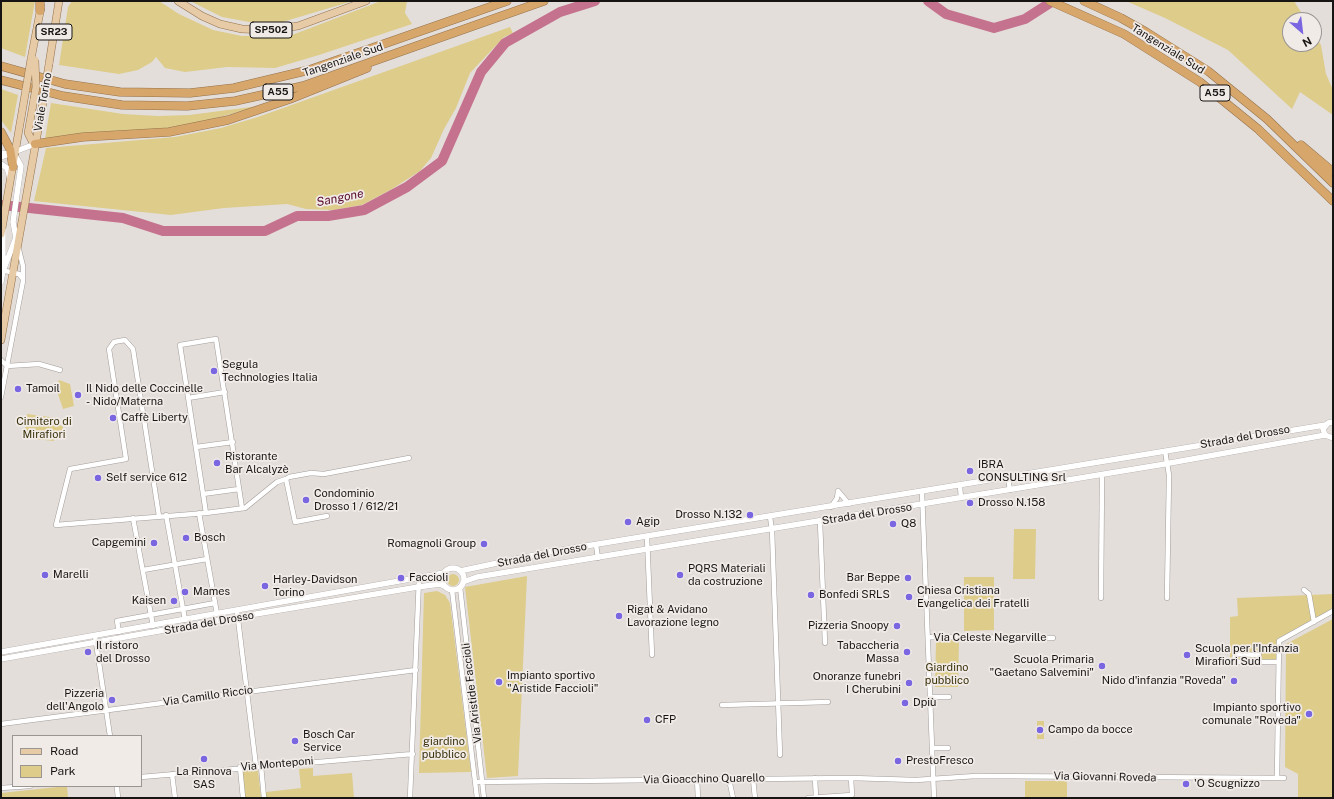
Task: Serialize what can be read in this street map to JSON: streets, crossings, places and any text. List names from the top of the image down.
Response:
{
  "streets": {
    "highway": ["Tangenziale Sud", "A55"],
    "main road": ["SP502", "SR23", "Viale Torino"],
    "street": [
      "Strada del Drosso",
      "Via Celeste Negarville",
      "Via Aristide Faccioli",
      "Via Camillo Riccio",
      "Via Monteponi",
      "Via Giovanni Roveda",
      "Via Gioacchino Quarello"
    ]
  },
  "crossings": [
    ["SR23", "Viale Torino"],
    ["Strada del Drosso", "Via Celeste Negarville"],
    ["Strada del Drosso", "Via Aristide Faccioli"],
    ["Via Celeste Negarville", "Via Giovanni Roveda"],
    ["Via Celeste Negarville", "Via Gioacchino Quarello"],
    ["Via Aristide Faccioli", "Via Gioacchino Quarello"],
    ["Via Giovanni Roveda", "Via Gioacchino Quarello"]
  ],
  "water": ["Sangone"],
  "parks": ["Cimitero di Mirafiori", "Giardino pubblico", "giardino pubblico"],
  "places": [
    "Segula Technologies Italia",
    "Tamoil",
    "Il Nido delle Coccinelle - Nido/Materna",
    "Caffè Liberty",
    "Ristorante Bar Alcalyzè",
    "IBRA CONSULTING Srl",
    "Self service 612",
    "Condominio Drosso 1 / 612/21",
    "Drosso N.158",
    "Drosso N.132",
    "Agip",
    "Q8",
    "Bosch",
    "Capgemini",
    "Romagnoli Group",
    "Marelli",
    "PQRS Materiali da costruzione",
    "Faccioli",
    "Bar Beppe",
    "Harley-Davidson Torino",
    "Mames",
    "Bonfedi SRLS",
    "Chiesa Cristiana Evangelica dei Fratelli",
    "Kaisen",
    "Rigat & Avidano Lavorazione legno",
    "Pizzeria Snoopy",
    "Il ristoro del Drosso",
    "Tabaccheria Massa",
    "Scuola per l'Infanzia Mirafiori Sud",
    "Scuola Primaria \"Gaetano Salvemini\"",
    "Nido d'infanzia \"Roveda\"",
    "Impianto sportivo \"Aristide Faccioli\"",
    "Onoranze funebri I Cherubini",
    "Pizzeria dell'Angolo",
    "Dpiù",
    "Impianto sportivo comunale \"Roveda\"",
    "CFP",
    "Campo da bocce",
    "Bosch Car Service",
    "La Rinnova SAS",
    "PrestoFresco",
    "'O Scugnizzo"
  ],
  "legend": ["Road", "Park"],
  "north": "bottom right"
}
